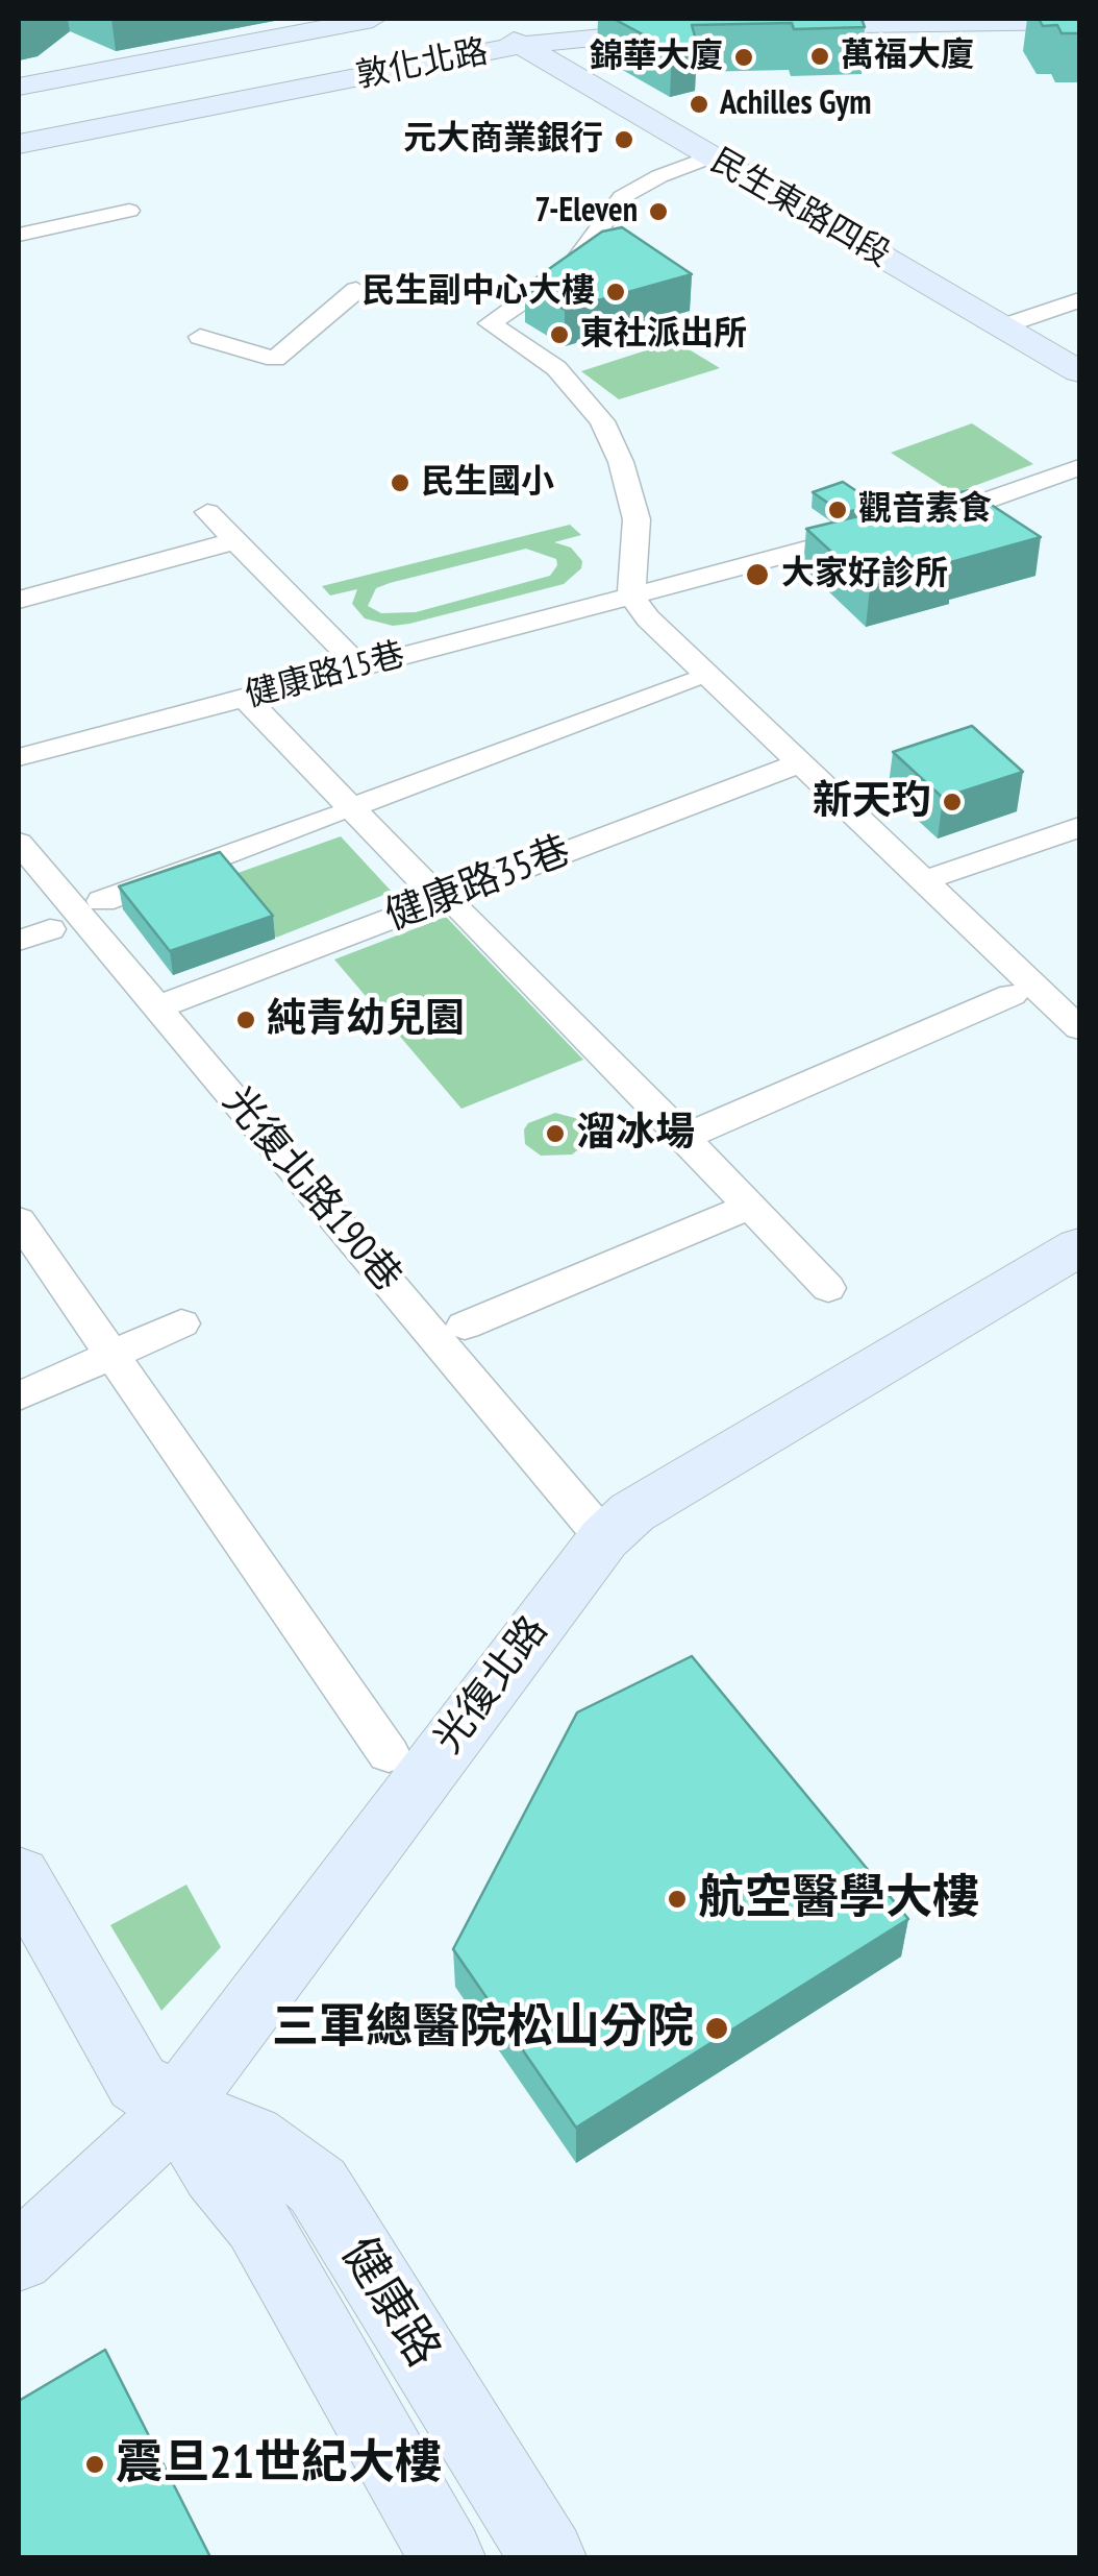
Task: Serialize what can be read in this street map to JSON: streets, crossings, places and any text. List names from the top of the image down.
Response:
{
  "streets": {
    "street": [
      "敦化北路",
      "民生東路四段",
      "健康路15巷",
      "健康路35巷",
      "光復北路190巷",
      "光復北路",
      "健康路"
    ]
  },
  "crossings": [
    ["敦化北路", "民生東路四段"],
    ["健康路35巷", "光復北路190巷"],
    ["光復北路190巷", "光復北路"],
    ["光復北路", "健康路"]
  ],
  "places": [
    "萬福大廈",
    "錦華大廈",
    "Achilles Gym",
    "元大商業銀行",
    "7-Eleven",
    "民生副中心大樓",
    "東社派出所",
    "民生國小",
    "觀音素食",
    "大家好診所",
    "新天玓",
    "純青幼兒園",
    "溜冰場",
    "航空醫學大樓",
    "三軍總醫院松山分院",
    "震旦21世紀大樓"
  ]
}
